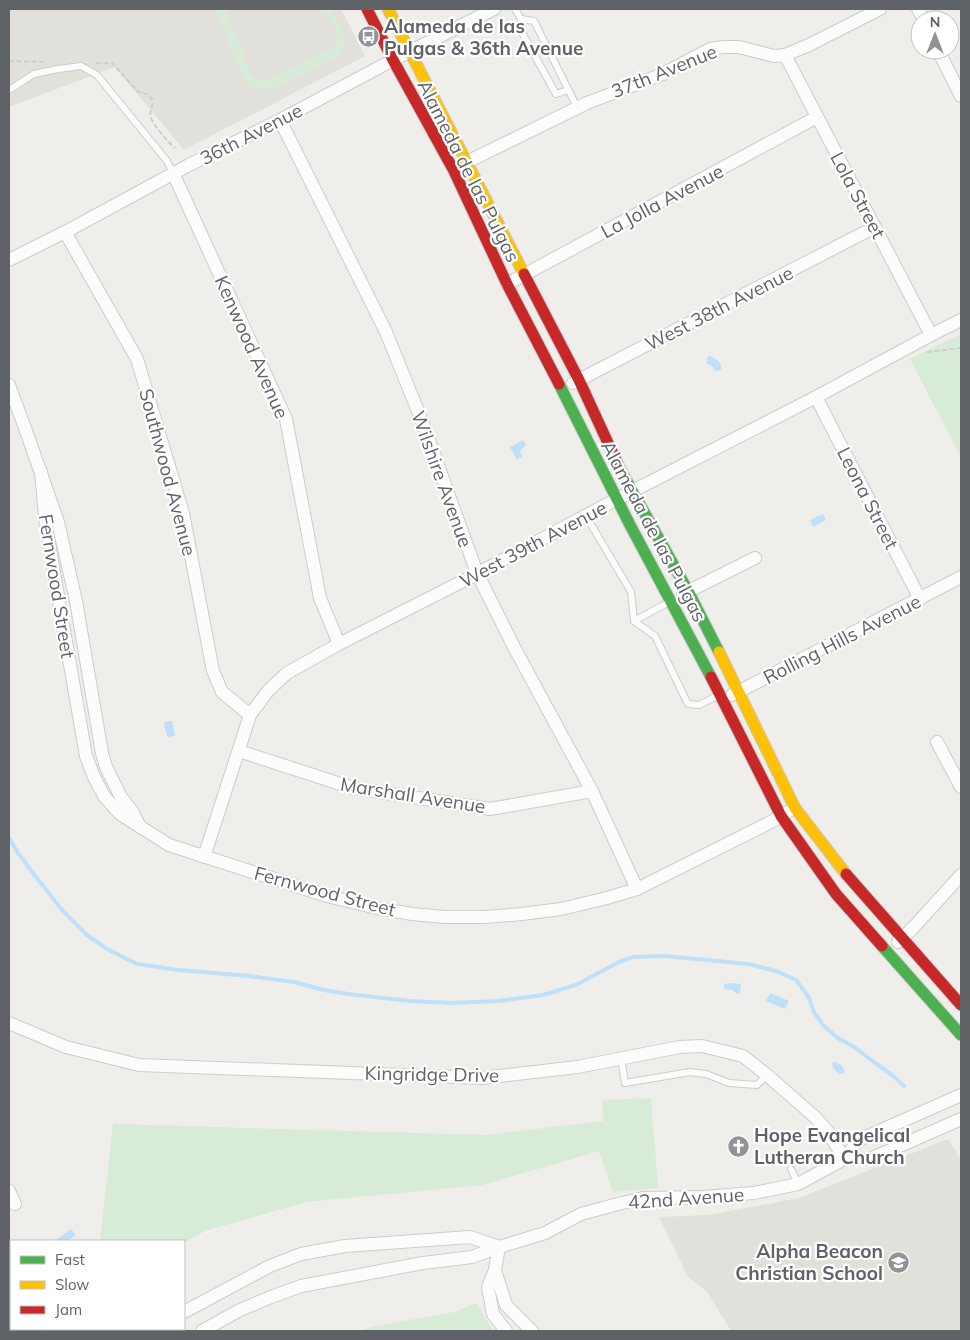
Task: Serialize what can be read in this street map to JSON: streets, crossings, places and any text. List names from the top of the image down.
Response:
{
  "streets": {
    "main road": ["Alameda de las Pulgas"],
    "street": [
      "37th Avenue",
      "36th Avenue",
      "Lola Street",
      "La Jolla Avenue",
      "West 38th Avenue",
      "Kenwood Avenue",
      "Southwood Avenue",
      "Wilshire Avenue",
      "Leona Street",
      "West 39th Avenue",
      "Fernwood Street",
      "Rolling Hills Avenue",
      "Marshall Avenue",
      "Kingridge Drive",
      "42nd Avenue"
    ]
  },
  "crossings": [
    ["37th Avenue", "Alameda de las Pulgas"],
    ["37th Avenue", "Lola Street"],
    ["36th Avenue", "Alameda de las Pulgas"],
    ["36th Avenue", "Kenwood Avenue"],
    ["36th Avenue", "Southwood Avenue"],
    ["36th Avenue", "Wilshire Avenue"],
    ["Alameda de las Pulgas", "La Jolla Avenue"],
    ["Alameda de las Pulgas", "West 38th Avenue"],
    ["Alameda de las Pulgas", "West 39th Avenue"],
    ["Alameda de las Pulgas", "Fernwood Street"],
    ["Alameda de las Pulgas", "Rolling Hills Avenue"],
    ["Lola Street", "La Jolla Avenue"],
    ["Lola Street", "West 38th Avenue"],
    ["Lola Street", "West 39th Avenue"],
    ["Kenwood Avenue", "West 39th Avenue"],
    ["Southwood Avenue", "West 39th Avenue"],
    ["Wilshire Avenue", "West 39th Avenue"],
    ["Wilshire Avenue", "Fernwood Street"],
    ["Wilshire Avenue", "Marshall Avenue"],
    ["Leona Street", "West 39th Avenue"],
    ["Leona Street", "Rolling Hills Avenue"],
    ["West 39th Avenue", "Fernwood Street"],
    ["West 39th Avenue", "Marshall Avenue"],
    ["Kingridge Drive", "42nd Avenue"]
  ],
  "places": {
    "bus stop": ["Alameda de las Pulgas & 36th Avenue"],
    "church": ["Hope Evangelical Lutheran Church"],
    "school or university": ["Alpha Beacon Christian School"]
  },
  "legend": ["Fast", "Slow", "Jam"],
  "north": "top"
}
